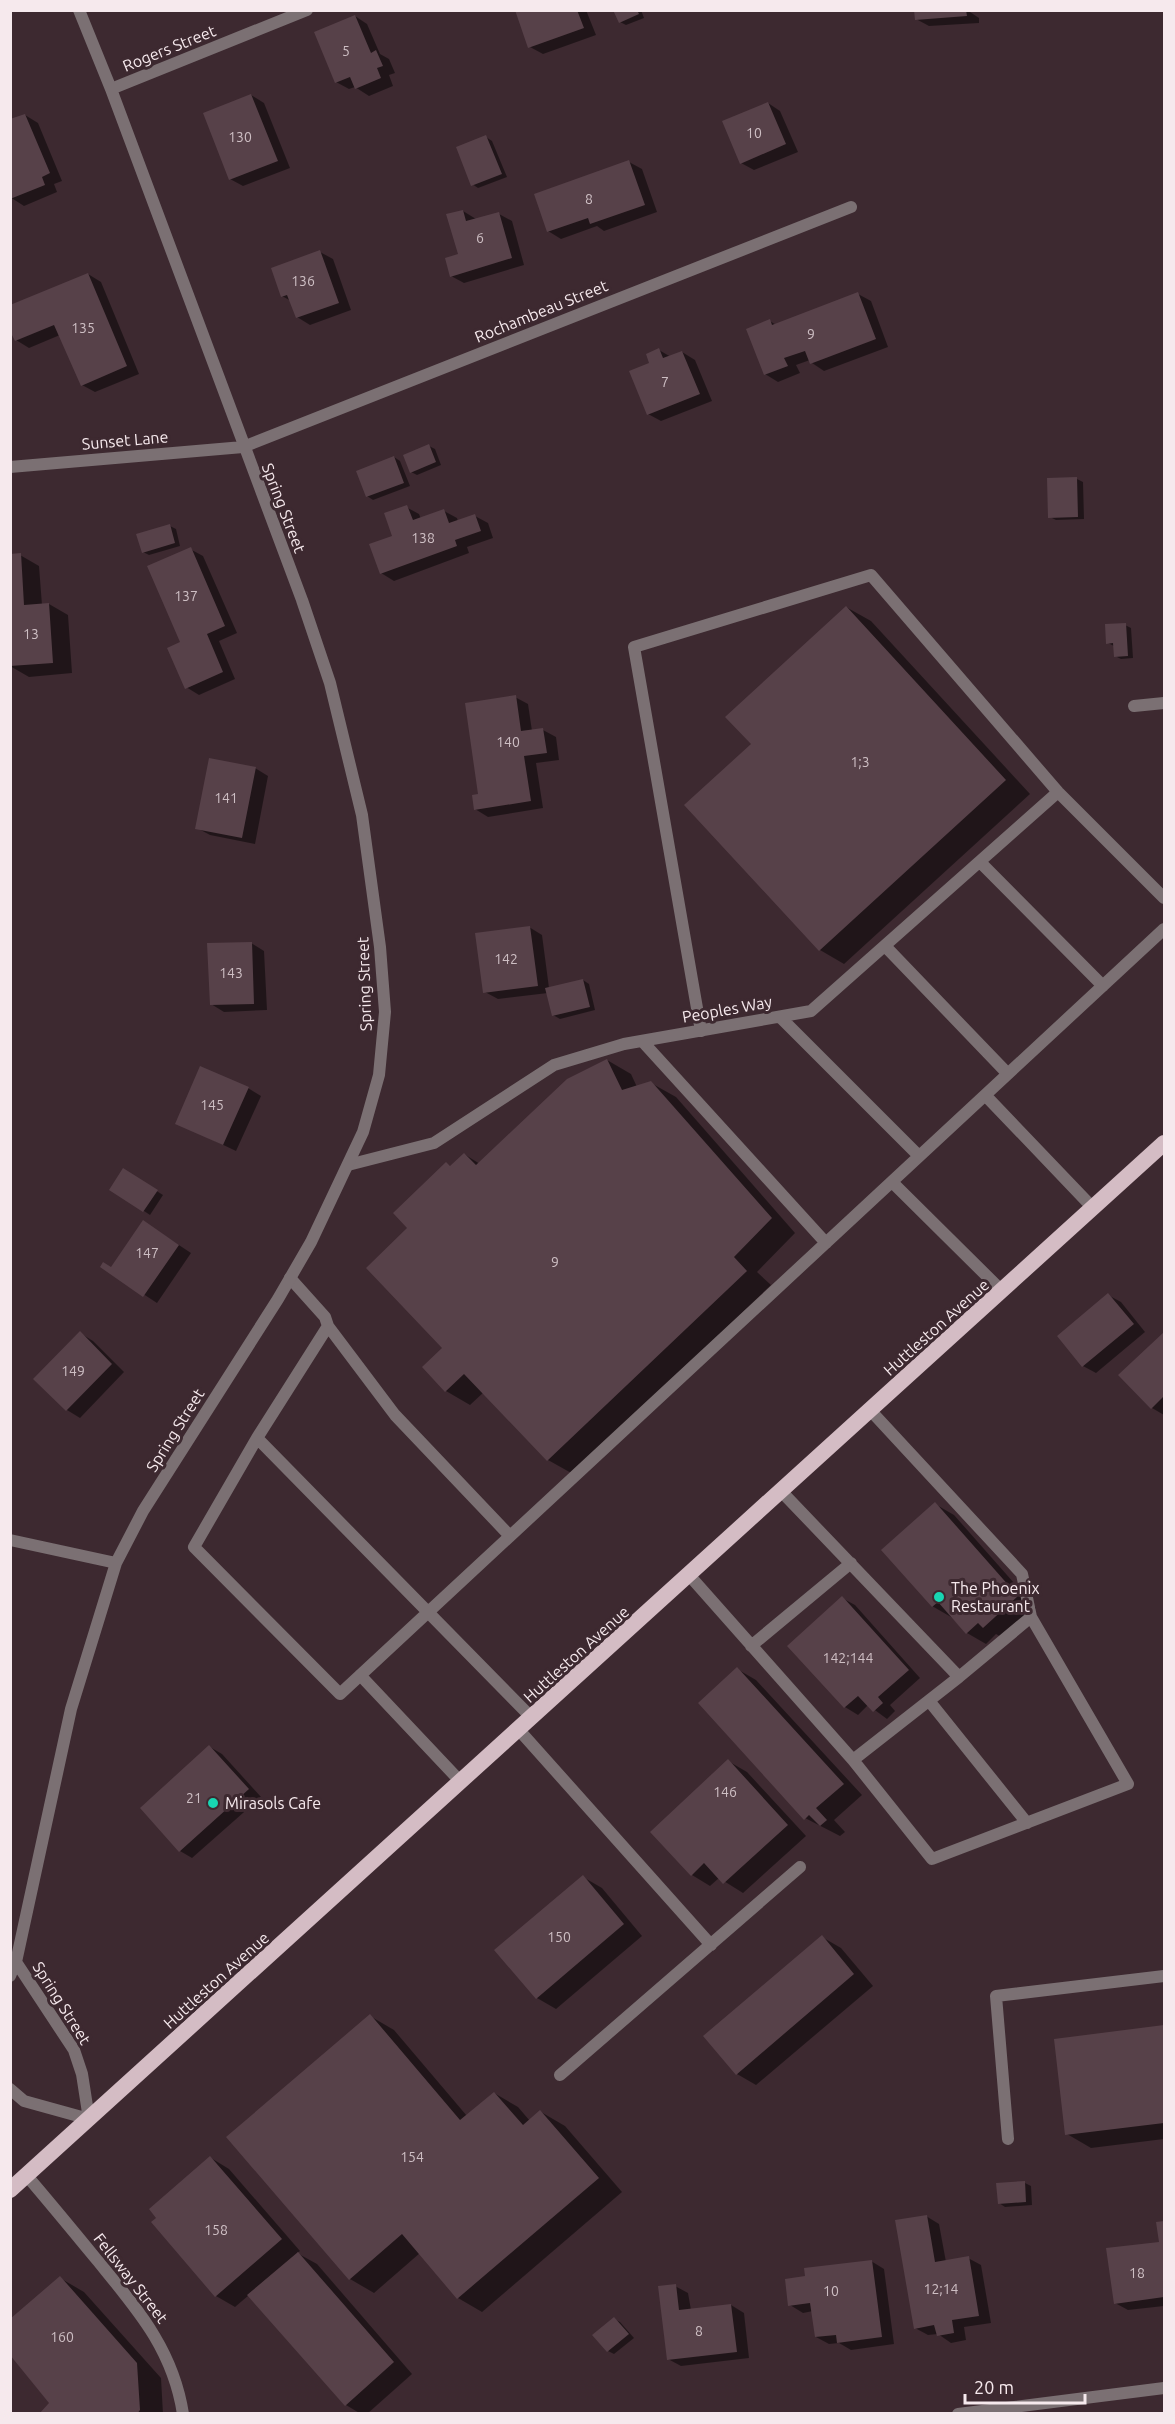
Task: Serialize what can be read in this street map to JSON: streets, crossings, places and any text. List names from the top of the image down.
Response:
{
  "streets": {
    "highway": ["Huttleston Avenue"],
    "street": [
      "Rogers Street",
      "Rochambeau Street",
      "Sunset Lane",
      "Spring Street",
      "Peoples Way",
      "Fellsway Street"
    ]
  },
  "crossings": [
    ["Rogers Street", "Spring Street"],
    ["Rochambeau Street", "Sunset Lane"],
    ["Rochambeau Street", "Spring Street"],
    ["Sunset Lane", "Spring Street"],
    ["Spring Street", "Peoples Way"],
    ["Spring Street", "Huttleston Avenue"],
    ["Huttleston Avenue", "Fellsway Street"]
  ],
  "places": ["The Phoenix Restaurant", "Mirasols Cafe"],
  "house_numbers": [
    "5",
    "10",
    "130",
    "8",
    "6",
    "136",
    "135",
    "9",
    "7",
    "138",
    "137",
    "13",
    "140",
    "1;3",
    "141",
    "142",
    "143",
    "145",
    "147",
    "9",
    "149",
    "142;144",
    "146",
    "21",
    "150",
    "154",
    "158",
    "18",
    "12;14",
    "10",
    "8",
    "160"
  ],
  "scale_bar": "20 m"
}
